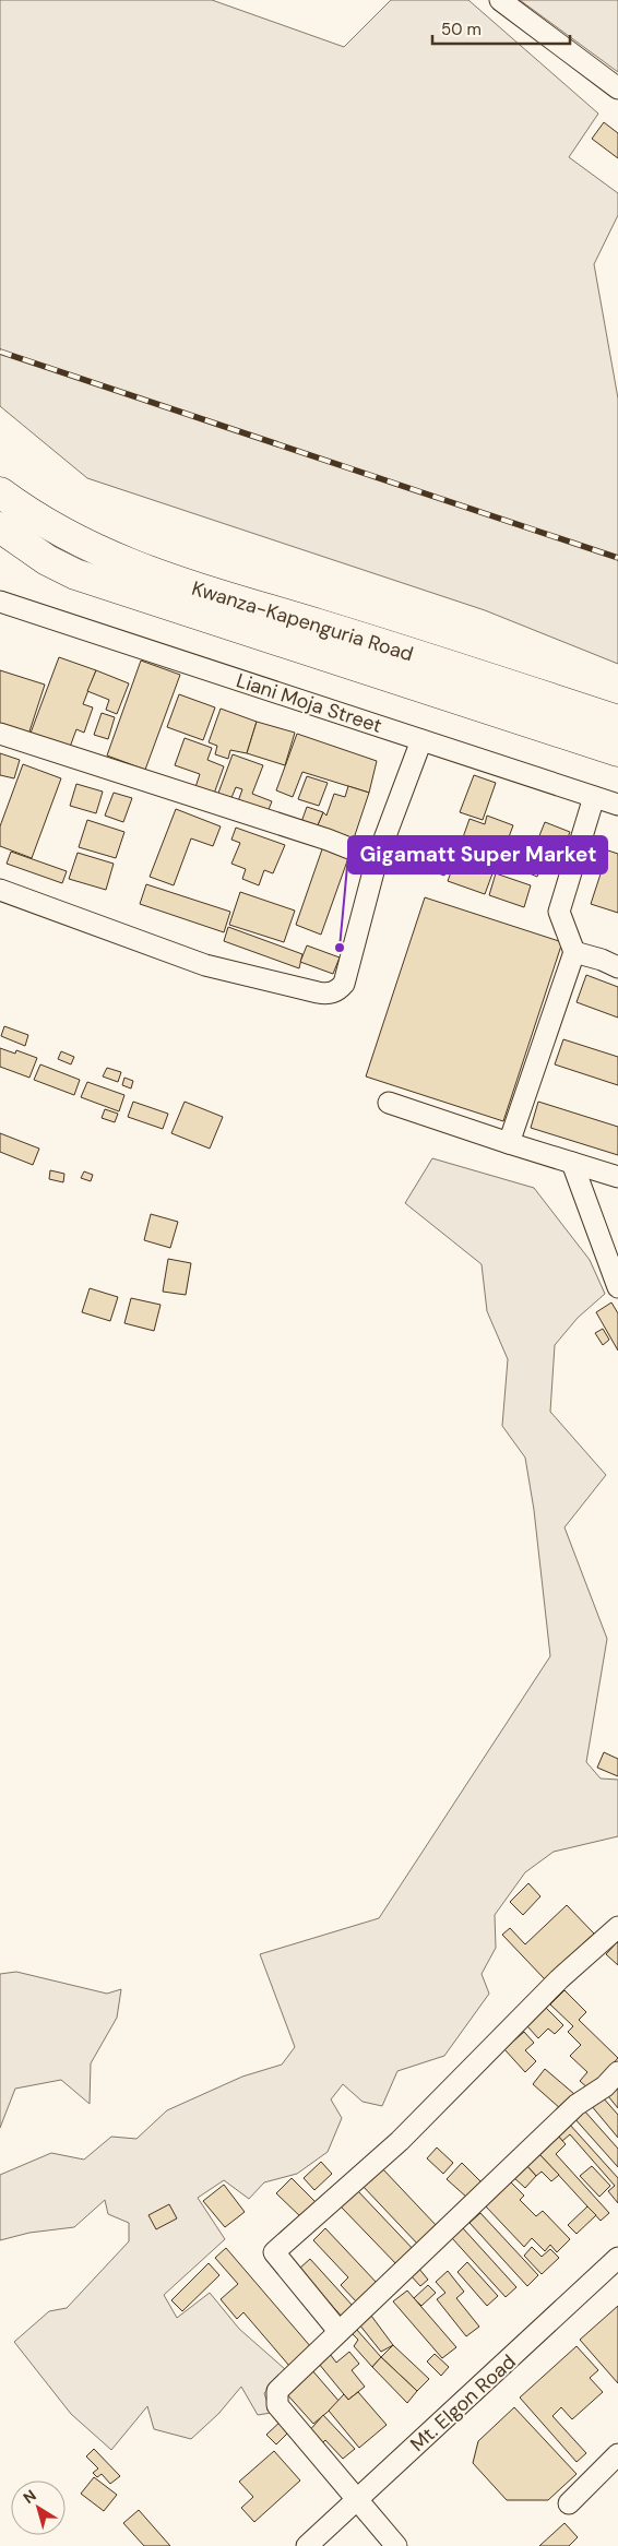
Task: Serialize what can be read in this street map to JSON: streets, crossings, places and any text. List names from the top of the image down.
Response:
{
  "streets": {
    "highway": ["Kwanza-Kapenguria Road"],
    "street": ["Liani Moja Street", "Mt. Elgon Road"]
  },
  "places": ["Gigamatt Super Market"],
  "scale_bar": "50 m",
  "north": "top left"
}
